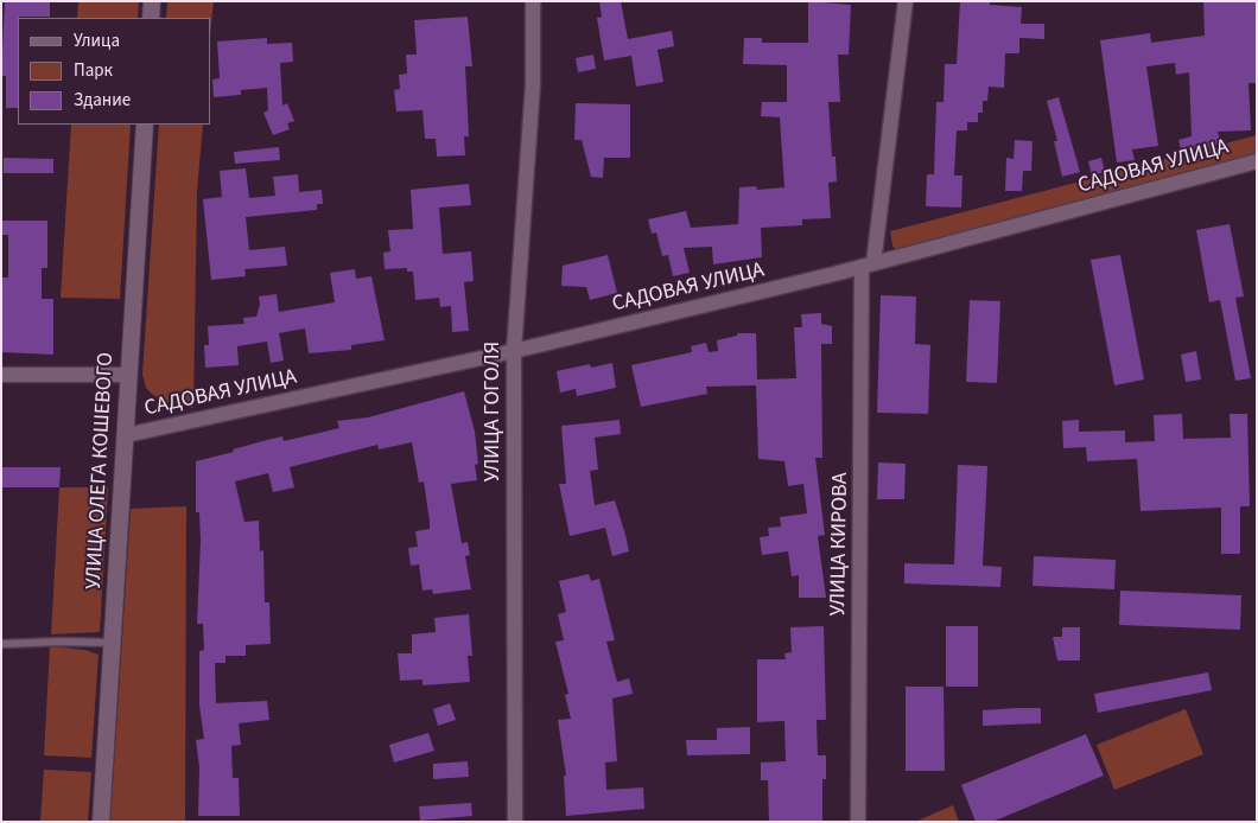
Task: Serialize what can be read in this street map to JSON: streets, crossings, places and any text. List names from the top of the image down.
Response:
{
  "streets": {
    "street": [
      "САДОВАЯ УЛИЦА",
      "УЛИЦА ГОГОЛЯ",
      "УЛИЦА ОЛЕГА КОШЕВОГО",
      "УЛИЦА КИРОВА"
    ]
  },
  "crossings": [
    ["САДОВАЯ УЛИЦА", "УЛИЦА ГОГОЛЯ"],
    ["САДОВАЯ УЛИЦА", "УЛИЦА ОЛЕГА КОШЕВОГО"],
    ["САДОВАЯ УЛИЦА", "УЛИЦА КИРОВА"]
  ],
  "legend": ["Улица", "Парк", "Здание"]
}
